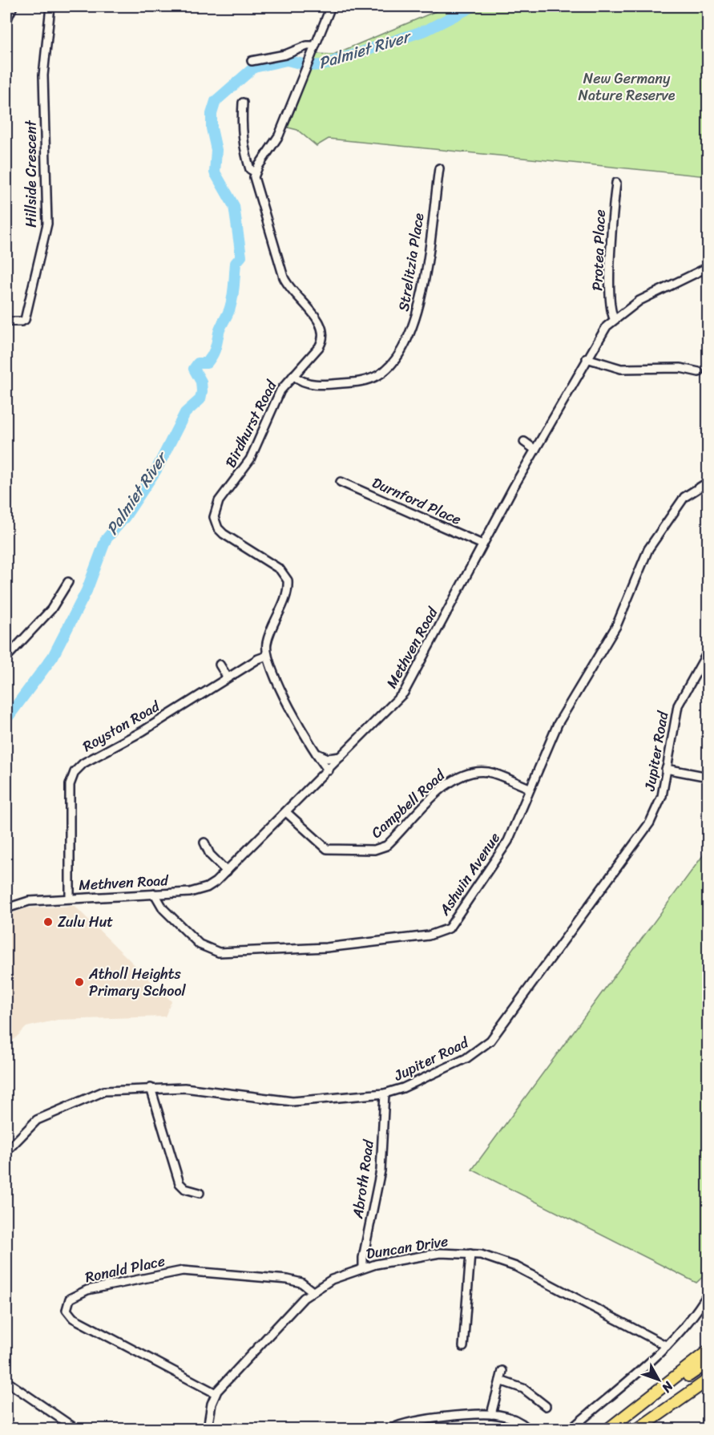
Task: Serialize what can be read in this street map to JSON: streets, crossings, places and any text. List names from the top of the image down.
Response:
{
  "streets": {
    "street": [
      "Hillside Crescent",
      "Protea Place",
      "Strelitzia Place",
      "Birdhurst Road",
      "Durnford Place",
      "Methven Road",
      "Royston Road",
      "Jupiter Road",
      "Campbell Road",
      "Ashwin Avenue",
      "Abroth Road",
      "Duncan Drive",
      "Ronald Place"
    ]
  },
  "crossings": [
    ["Protea Place", "Methven Road"],
    ["Strelitzia Place", "Birdhurst Road"],
    ["Birdhurst Road", "Methven Road"],
    ["Birdhurst Road", "Royston Road"],
    ["Durnford Place", "Methven Road"],
    ["Methven Road", "Royston Road"],
    ["Methven Road", "Campbell Road"],
    ["Methven Road", "Ashwin Avenue"],
    ["Jupiter Road", "Abroth Road"],
    ["Campbell Road", "Ashwin Avenue"],
    ["Abroth Road", "Duncan Drive"],
    ["Duncan Drive", "Ronald Place"]
  ],
  "water": ["Palmiet River"],
  "parks": ["New Germany Nature Reserve"],
  "places": ["Zulu Hut", "Atholl Heights Primary School"],
  "north": "bottom right"
}
